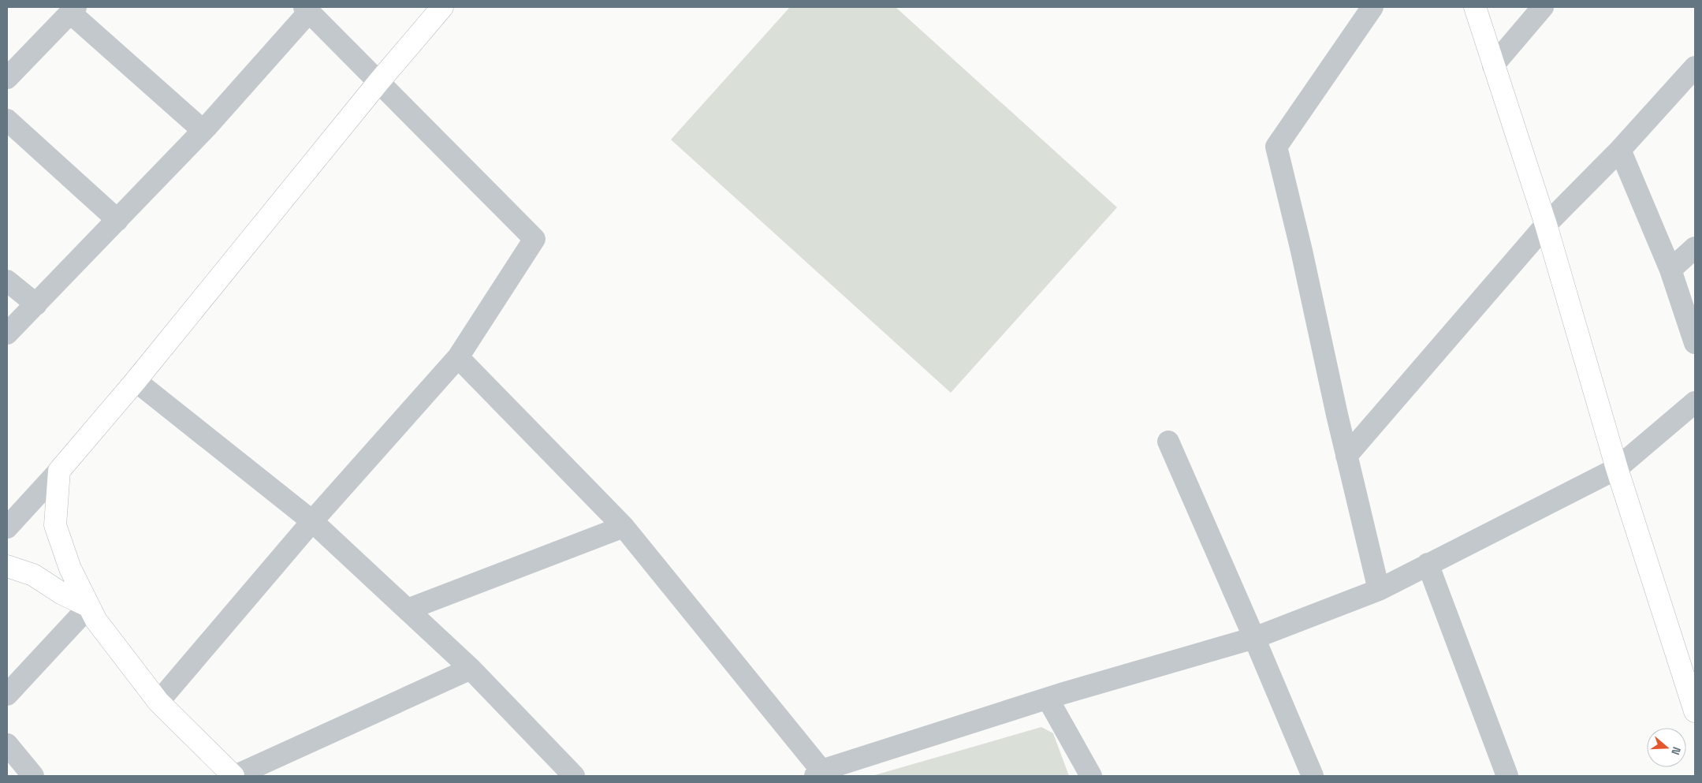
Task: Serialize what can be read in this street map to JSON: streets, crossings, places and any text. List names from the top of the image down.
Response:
{
  "north": "right"
}
